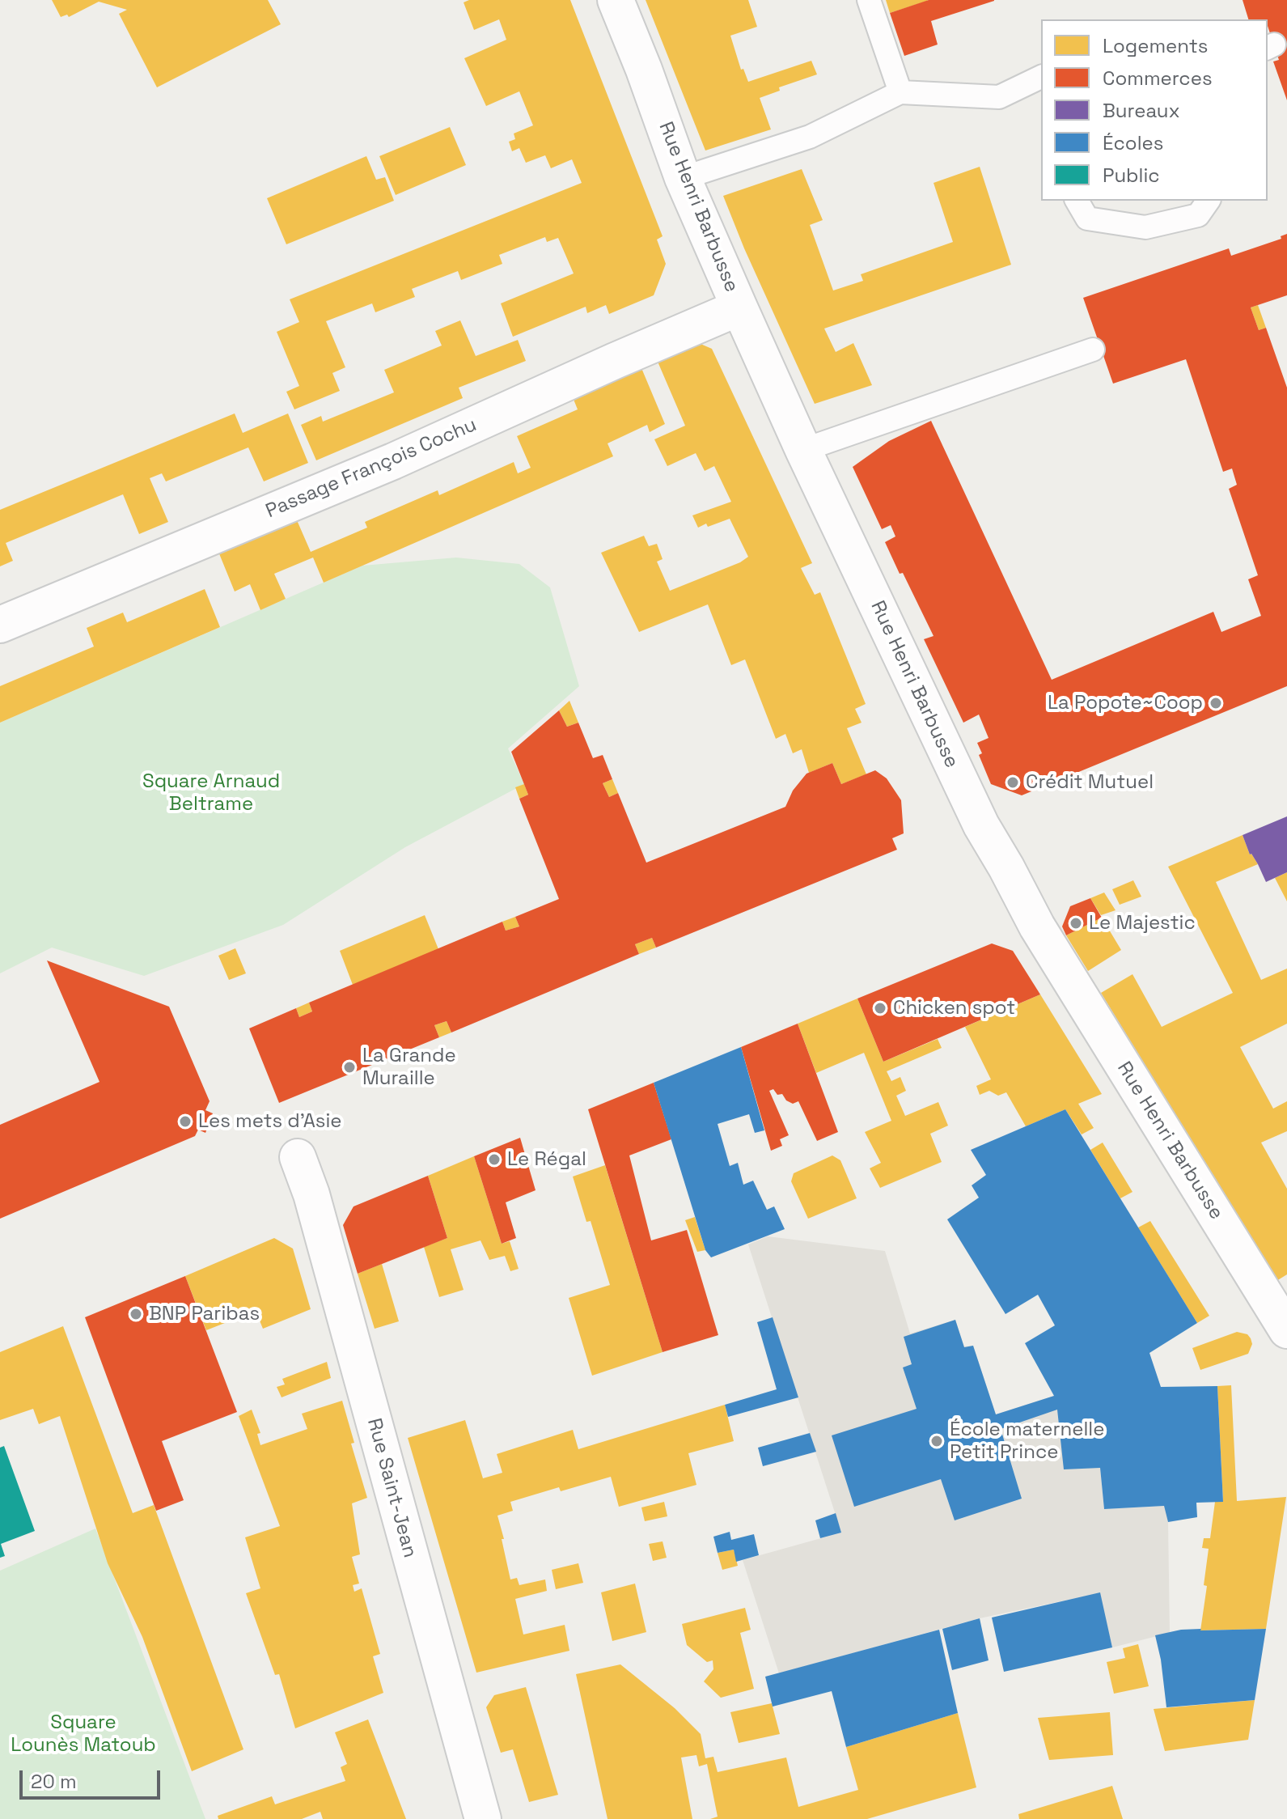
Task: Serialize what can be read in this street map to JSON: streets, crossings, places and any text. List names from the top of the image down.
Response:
{
  "streets": {
    "street": ["Rue Henri Barbusse", "Passage François Cochu", "Rue Saint-Jean"]
  },
  "crossings": [
    ["Rue Henri Barbusse", "Passage François Cochu"]
  ],
  "parks": ["Square Arnaud Beltrame", "Square Lounès Matoub"],
  "places": [
    "La Popote~Coop",
    "Crédit Mutuel",
    "Le Majestic",
    "Chicken spot",
    "La Grande Muraille",
    "Les mets d'Asie",
    "Le Régal",
    "BNP Paribas",
    "École maternelle Petit Prince"
  ],
  "legend": [
    "Logements",
    "Commerces",
    "Bureaux",
    "Écoles",
    "Public"
  ],
  "scale_bar": "20 m"
}
